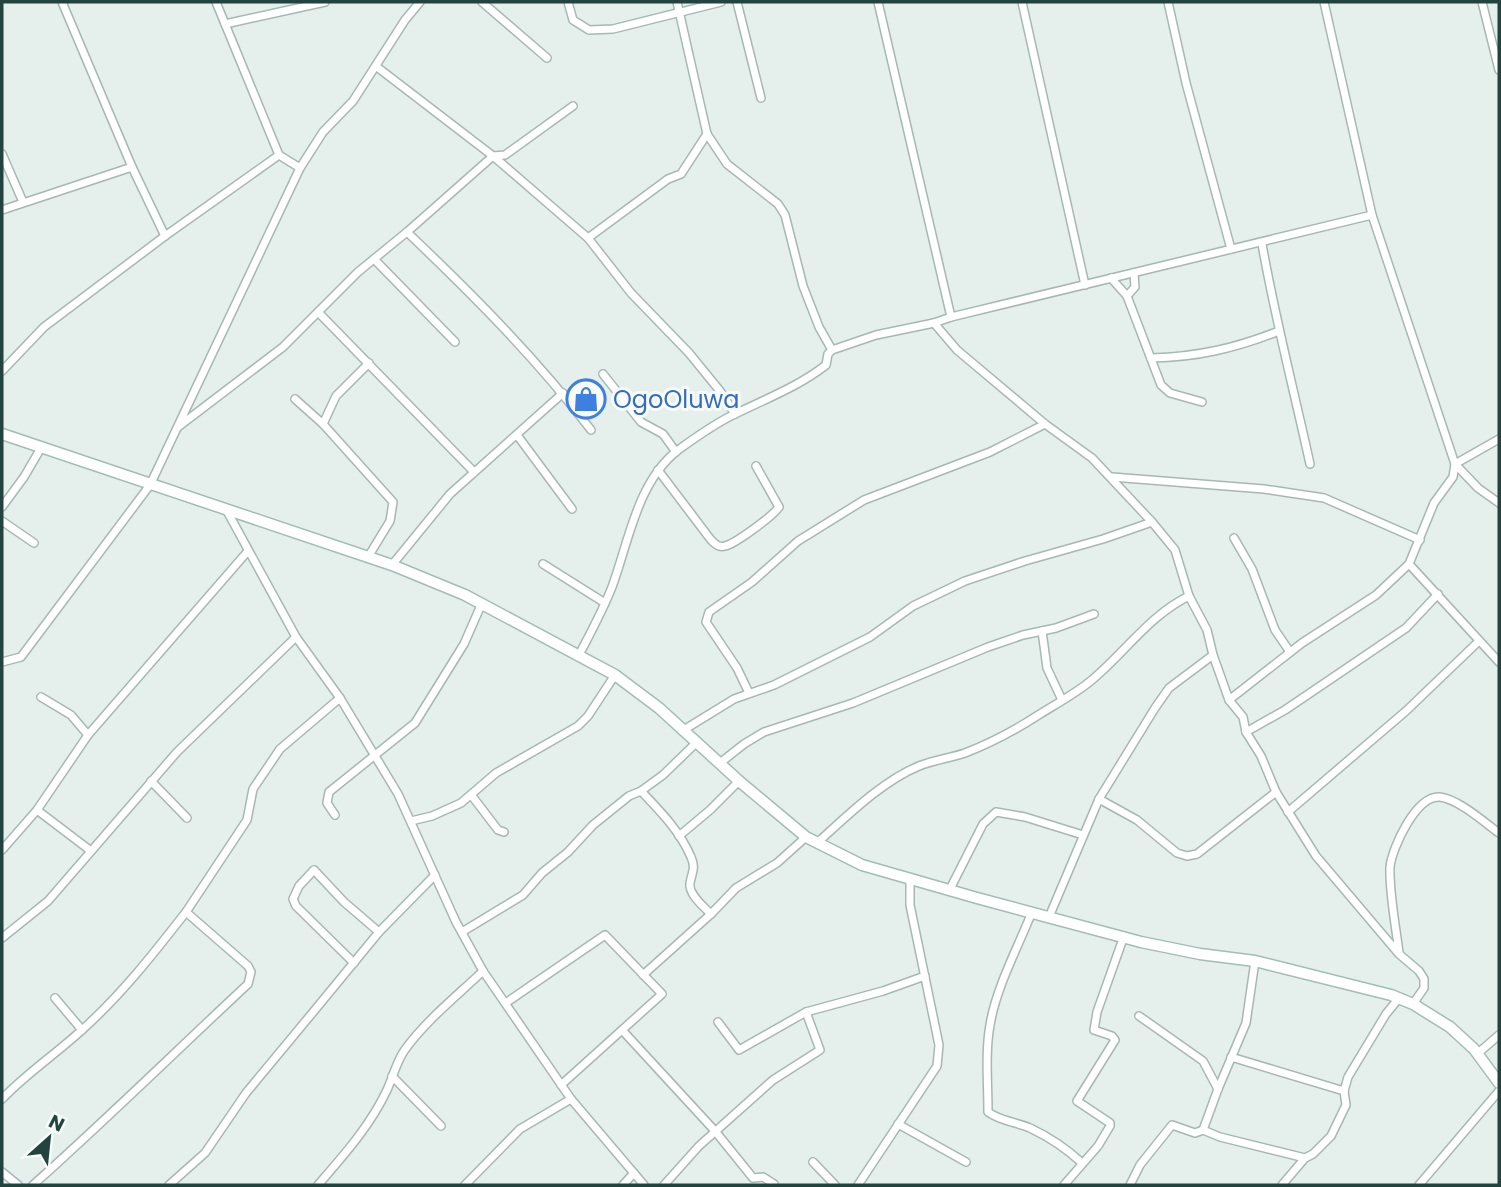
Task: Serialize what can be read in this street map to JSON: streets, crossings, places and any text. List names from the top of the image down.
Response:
{
  "places": {
    "shop": ["OgoOluwa"]
  },
  "north": "top right"
}
